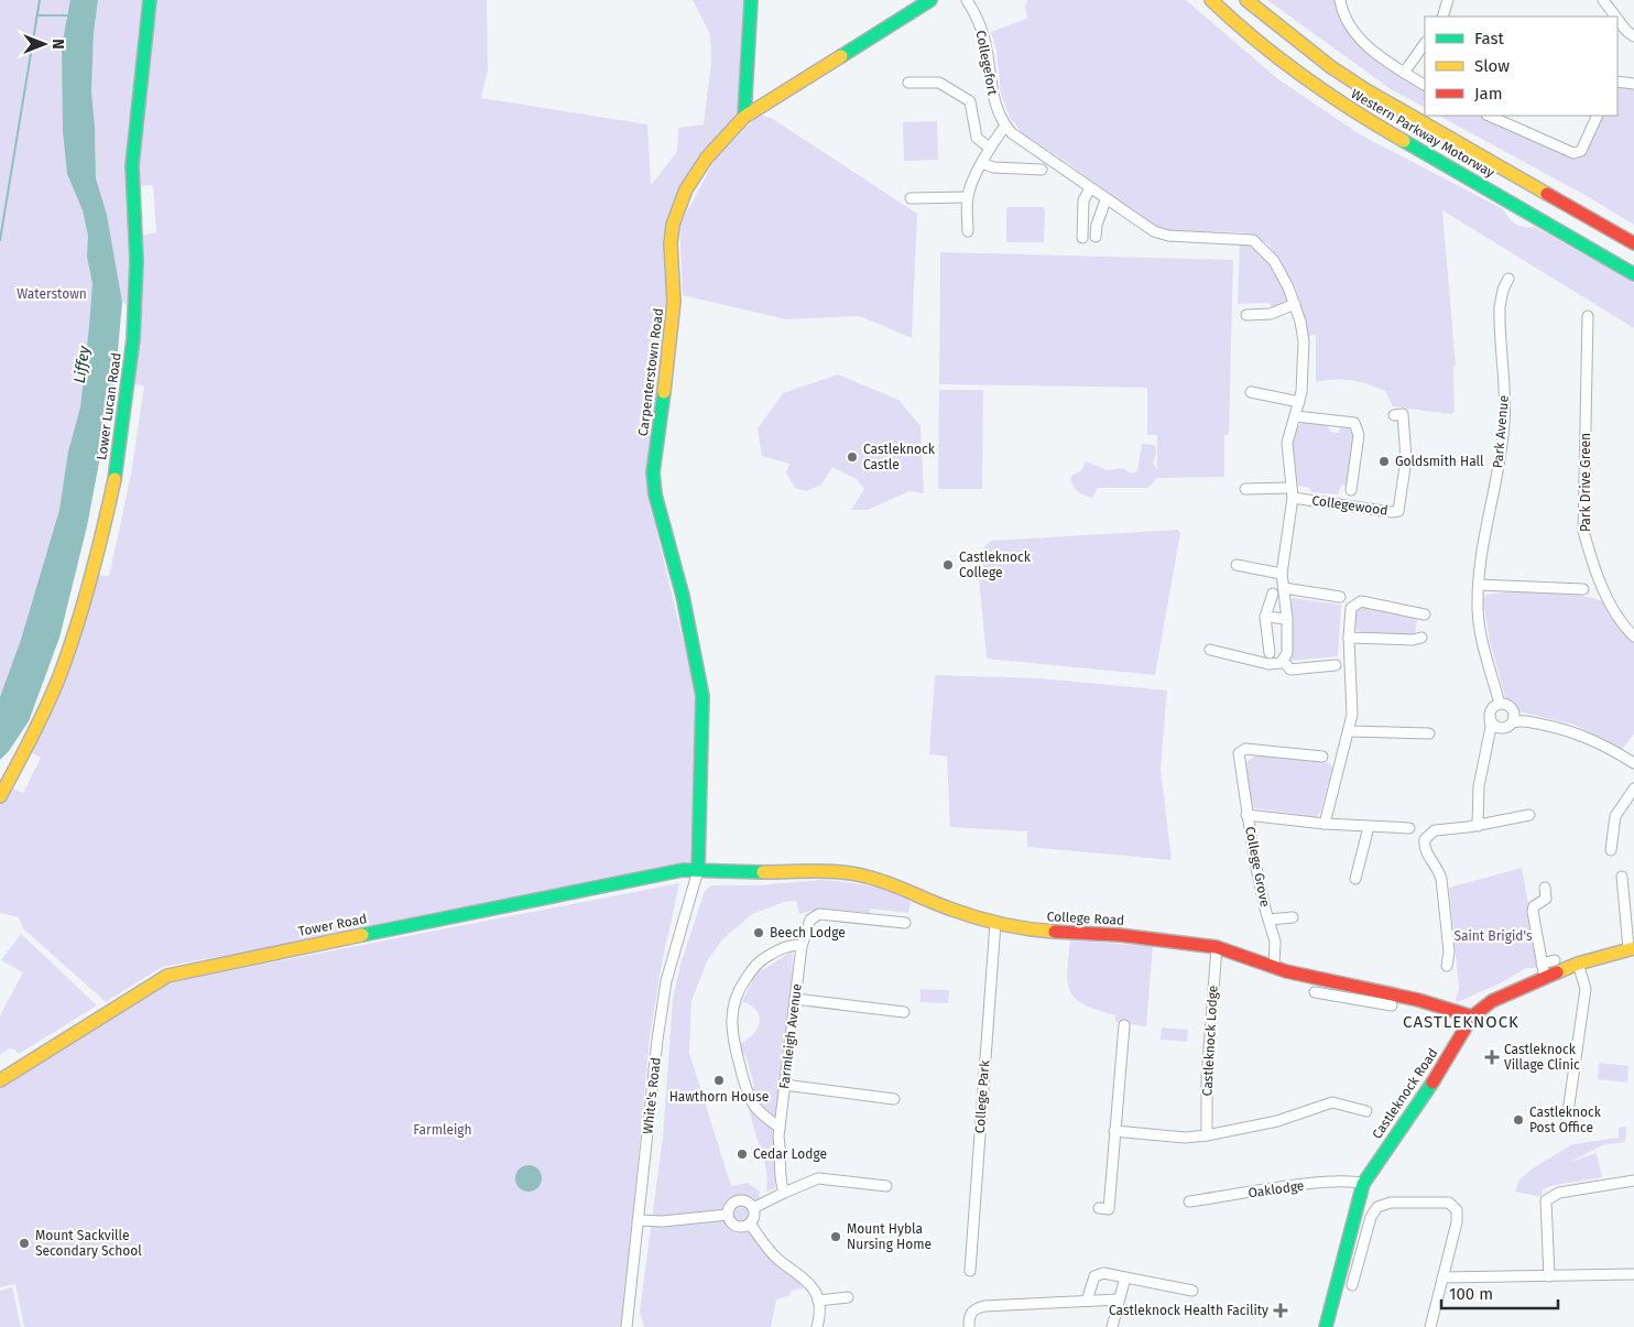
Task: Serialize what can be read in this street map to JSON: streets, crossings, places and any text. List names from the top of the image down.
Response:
{
  "streets": {
    "main road": [
      "Western Parkway Motorway",
      "Carpenterstown Road",
      "Lower Lucan Road",
      "College Road",
      "Tower Road",
      "Castleknock Road"
    ],
    "street": [
      "Collegefort",
      "Park Avenue",
      "Park Drive Green",
      "Collegewood",
      "College Grove",
      "Farmleigh Avenue",
      "Castleknock Lodge",
      "White's Road",
      "College Park",
      "Oaklodge"
    ]
  },
  "crossings": [
    ["Collegefort", "Collegewood"],
    ["Carpenterstown Road", "College Road"],
    ["Carpenterstown Road", "Tower Road"],
    ["Carpenterstown Road", "White's Road"],
    ["College Grove", "College Road"],
    ["College Road", "Tower Road"],
    ["College Road", "Castleknock Lodge"],
    ["College Road", "Castleknock Road"],
    ["College Road", "White's Road"],
    ["College Road", "College Park"],
    ["Tower Road", "White's Road"],
    ["Castleknock Road", "Oaklodge"]
  ],
  "districts": ["CASTLEKNOCK"],
  "water": ["Liffey"],
  "parks": ["Waterstown", "Saint Brigid's", "Farmleigh"],
  "places": {
    "other": [
      "Castleknock Castle",
      "Goldsmith Hall",
      "Castleknock College",
      "Beech Lodge",
      "Hawthorn House",
      "Castleknock Post Office",
      "Cedar Lodge",
      "Mount Hybla Nursing Home",
      "Mount Sackville Secondary School"
    ],
    "health": ["Castleknock Village Clinic", "Castleknock Health Facility"]
  },
  "legend": ["Fast", "Slow", "Jam"],
  "scale_bar": "100 m",
  "north": "right"
}
